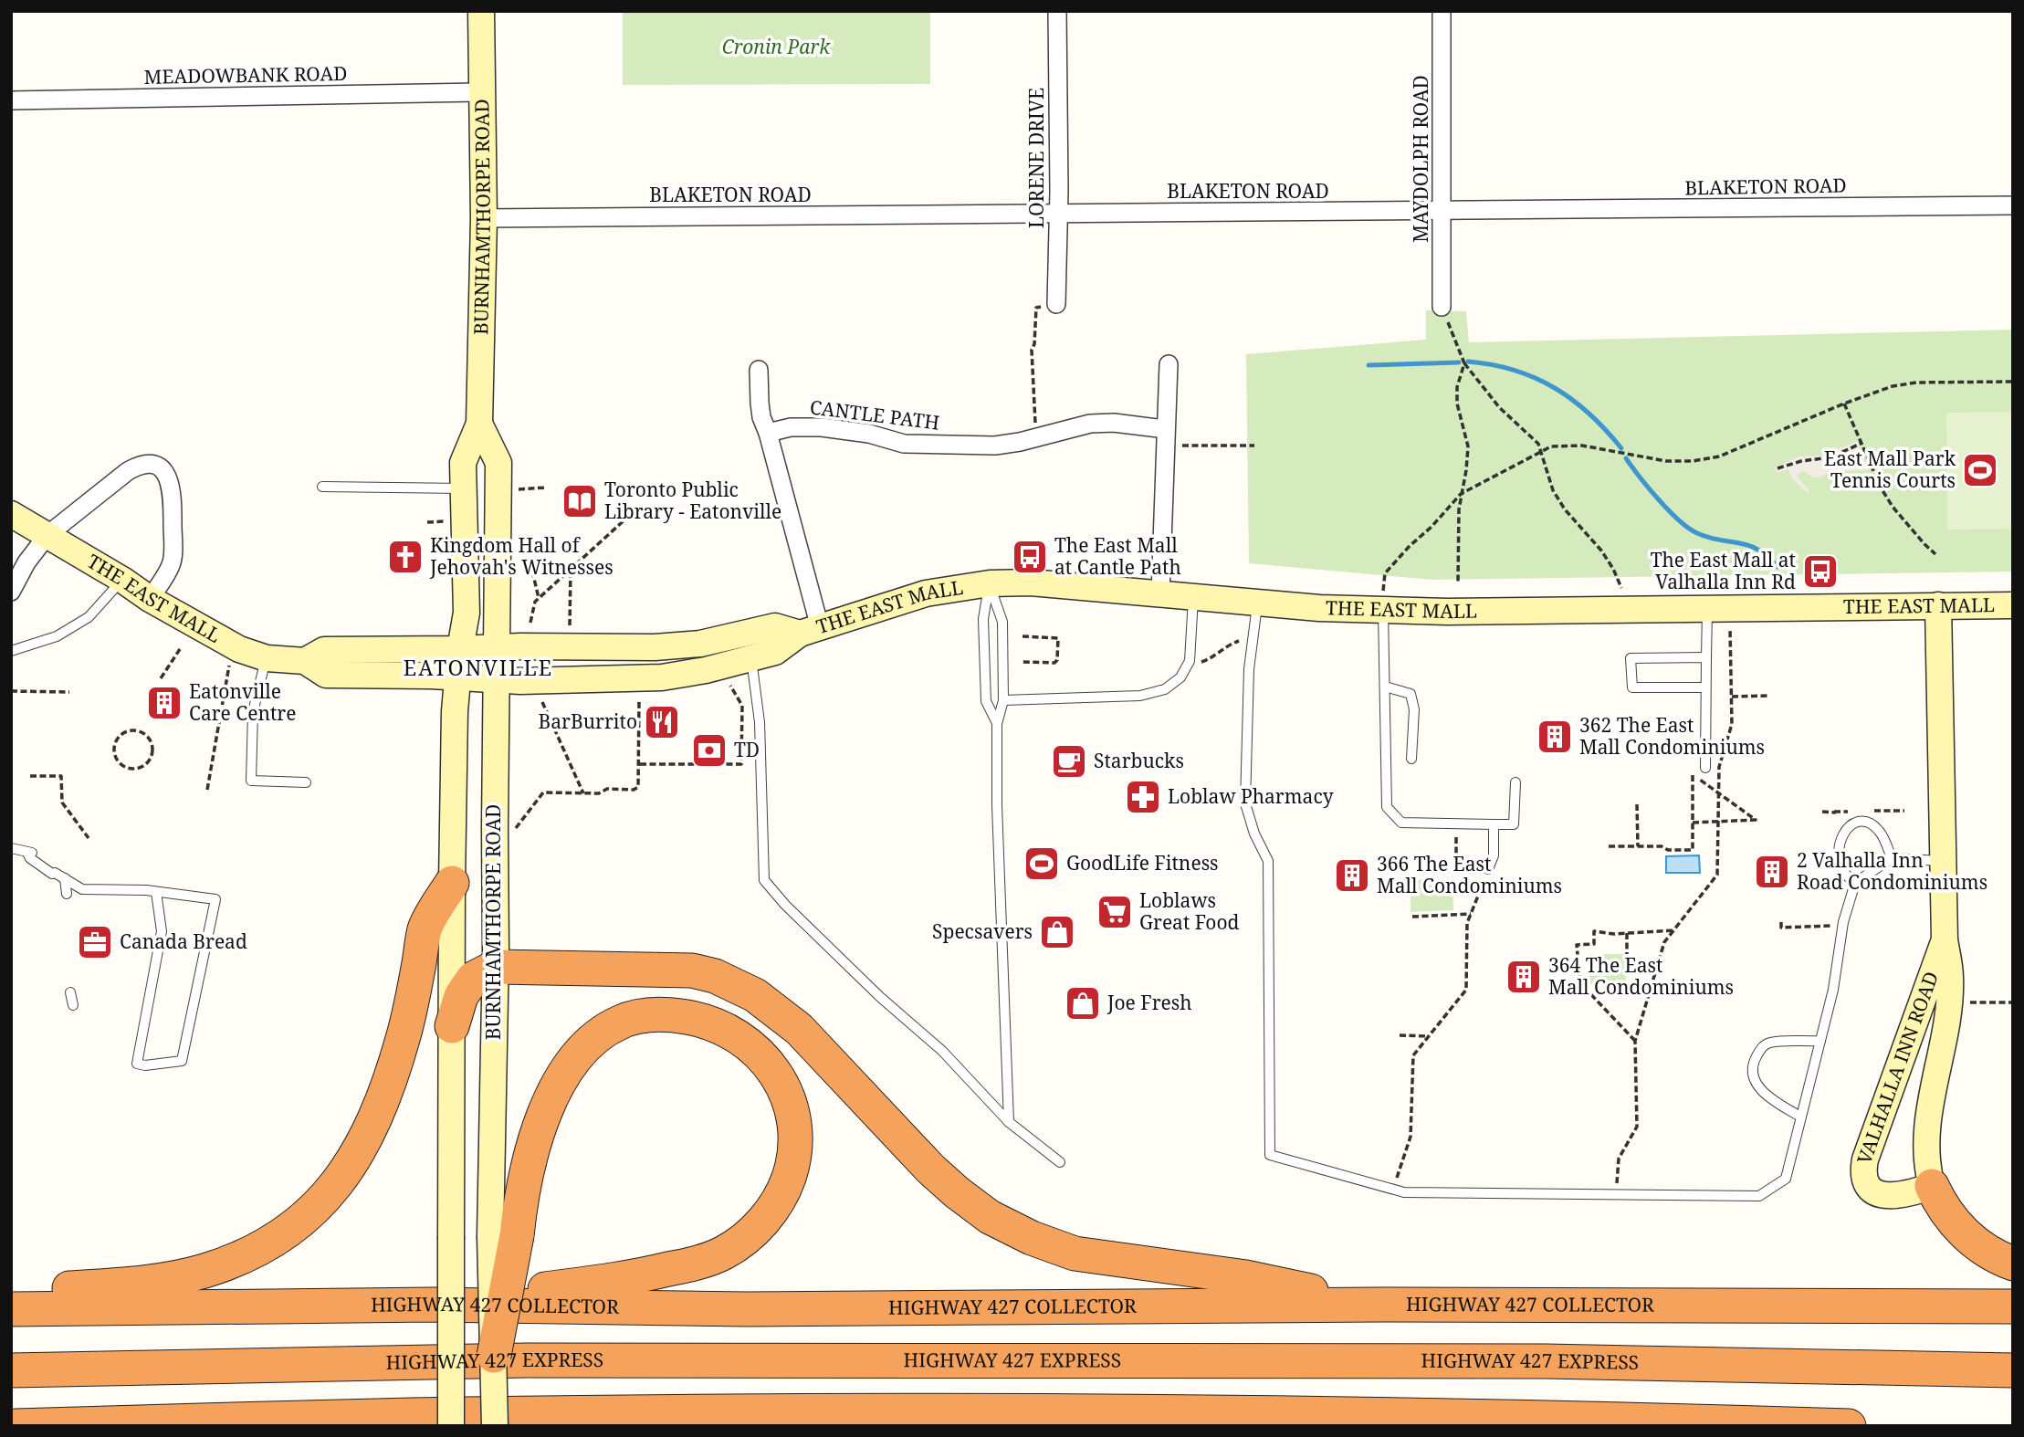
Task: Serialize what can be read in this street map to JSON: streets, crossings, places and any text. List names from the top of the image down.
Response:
{
  "streets": {
    "highway": ["HIGHWAY 427 COLLECTOR", "HIGHWAY 427 EXPRESS"],
    "main road": ["BURNHAMTHORPE ROAD", "THE EAST MALL", "VALHALLA INN ROAD"],
    "street": [
      "MEADOWBANK ROAD",
      "LORENE DRIVE",
      "MAYDOLPH ROAD",
      "BLAKETON ROAD",
      "CANTLE PATH"
    ]
  },
  "crossings": [
    ["MEADOWBANK ROAD", "BURNHAMTHORPE ROAD"],
    ["LORENE DRIVE", "BLAKETON ROAD"],
    ["MAYDOLPH ROAD", "BLAKETON ROAD"],
    ["BLAKETON ROAD", "BURNHAMTHORPE ROAD"],
    ["BURNHAMTHORPE ROAD", "THE EAST MALL"],
    ["THE EAST MALL", "VALHALLA INN ROAD"]
  ],
  "districts": ["EATONVILLE"],
  "parks": ["Cronin Park"],
  "places": {
    "sports": ["East Mall Park Tennis Courts", "GoodLife Fitness"],
    "library": ["Toronto Public Library - Eatonville"],
    "church": ["Kingdom Hall of Jehovah's Witnesses"],
    "bus stop": ["The East Mall at Cantle Path", "The East Mall at Valhalla Inn Rd"],
    "building": [
      "Eatonville Care Centre",
      "362 The East Mall Condominiums",
      "2 Valhalla Inn Road Condominiums",
      "366 The East Mall Condominiums",
      "364 The East Mall Condominiums"
    ],
    "restaurant": ["BarBurrito"],
    "bank": ["TD"],
    "cafe": ["Starbucks"],
    "pharmacy": ["Loblaw Pharmacy"],
    "supermarket": ["Loblaws Great Food"],
    "shop": ["Specsavers", "Joe Fresh"],
    "office": ["Canada Bread"]
  }
}
